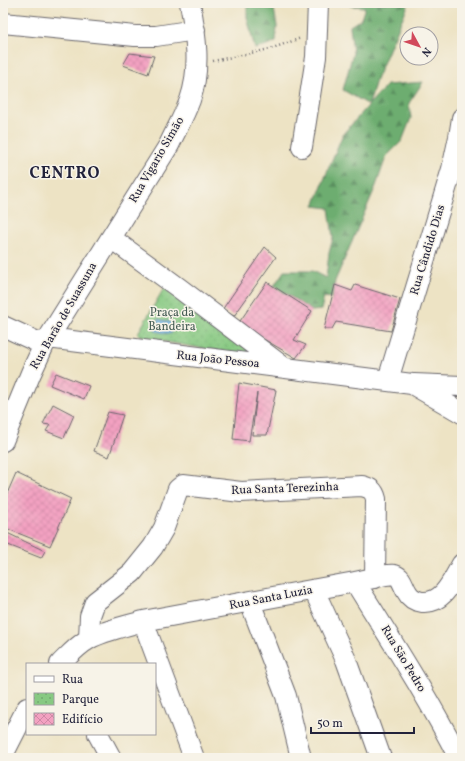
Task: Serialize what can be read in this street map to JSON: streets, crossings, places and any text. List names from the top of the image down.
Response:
{
  "streets": {
    "street": [
      "Rua Vigario Simão",
      "Rua Cândido Dias",
      "Rua Barão de Suassuna",
      "Rua João Pessoa",
      "Rua Santa Terezinha",
      "Rua Santa Luzia",
      "Rua São Pedro"
    ]
  },
  "crossings": [
    ["Rua Vigario Simão", "Rua Barão de Suassuna"],
    ["Rua Cândido Dias", "Rua João Pessoa"],
    ["Rua Barão de Suassuna", "Rua João Pessoa"],
    ["Rua Santa Terezinha", "Rua Santa Luzia"],
    ["Rua Santa Luzia", "Rua São Pedro"]
  ],
  "districts": ["CENTRO"],
  "parks": ["Praça da Bandeira"],
  "legend": ["Rua", "Parque", "Edifício"],
  "scale_bar": "50 m",
  "north": "bottom right"
}
